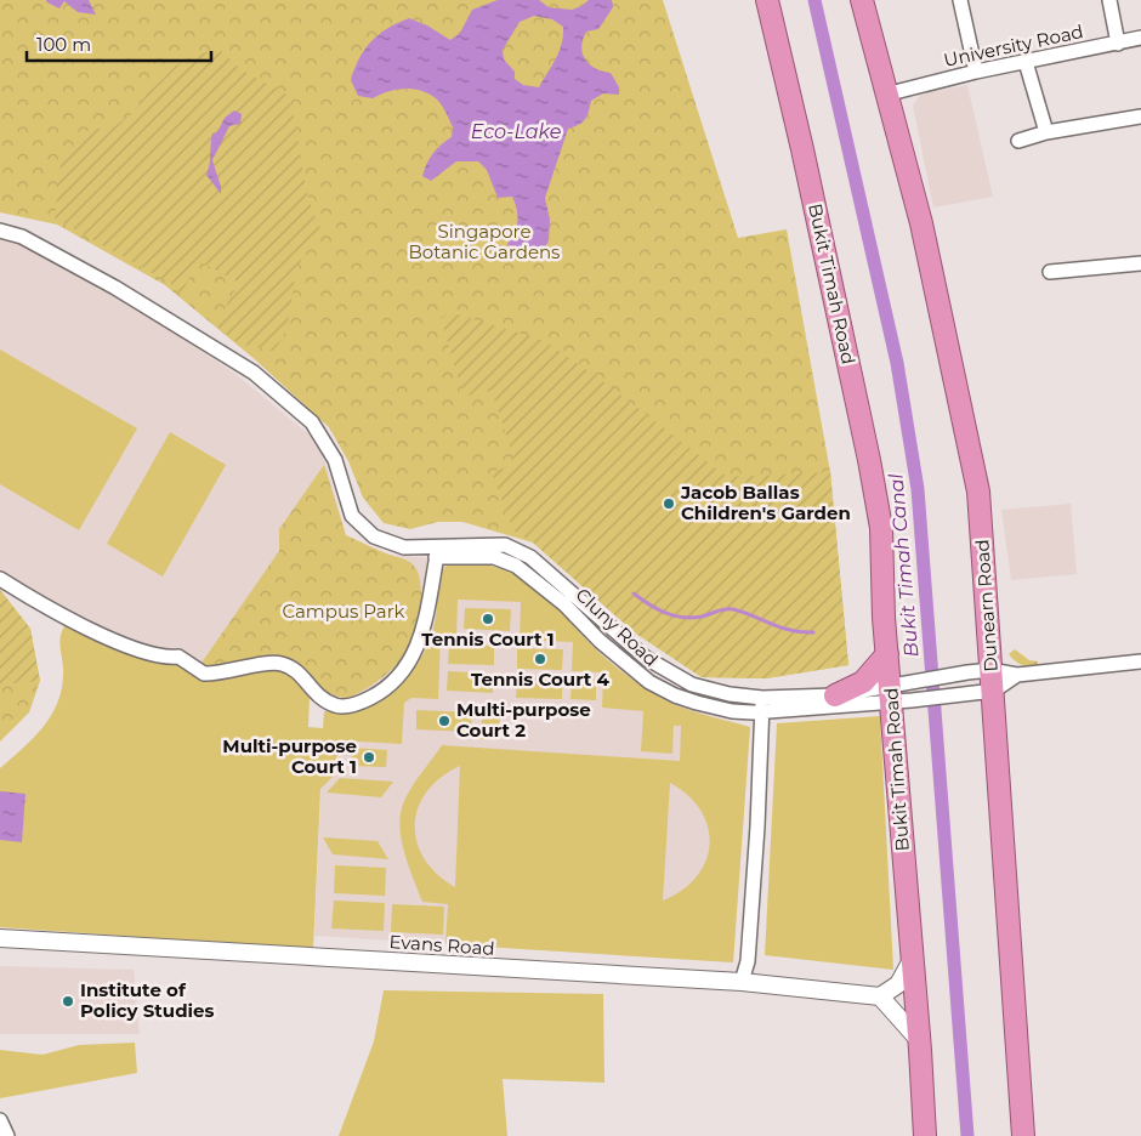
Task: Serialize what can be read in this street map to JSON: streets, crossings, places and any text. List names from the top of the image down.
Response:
{
  "streets": {
    "highway": ["Bukit Timah Road", "Dunearn Road"],
    "street": ["University Road", "Cluny Road", "Evans Road"]
  },
  "crossings": [
    ["University Road", "Dunearn Road"],
    ["Bukit Timah Road", "Cluny Road"]
  ],
  "water": ["Eco-Lake", "Bukit Timah Canal"],
  "parks": ["Singapore Botanic Gardens", "Campus Park"],
  "places": [
    "Jacob Ballas Children's Garden",
    "Tennis Court 1",
    "Tennis Court 4",
    "Multi-purpose Court 2",
    "Multi-purpose Court 1",
    "Institute of Policy Studies"
  ],
  "scale_bar": "100 m"
}
